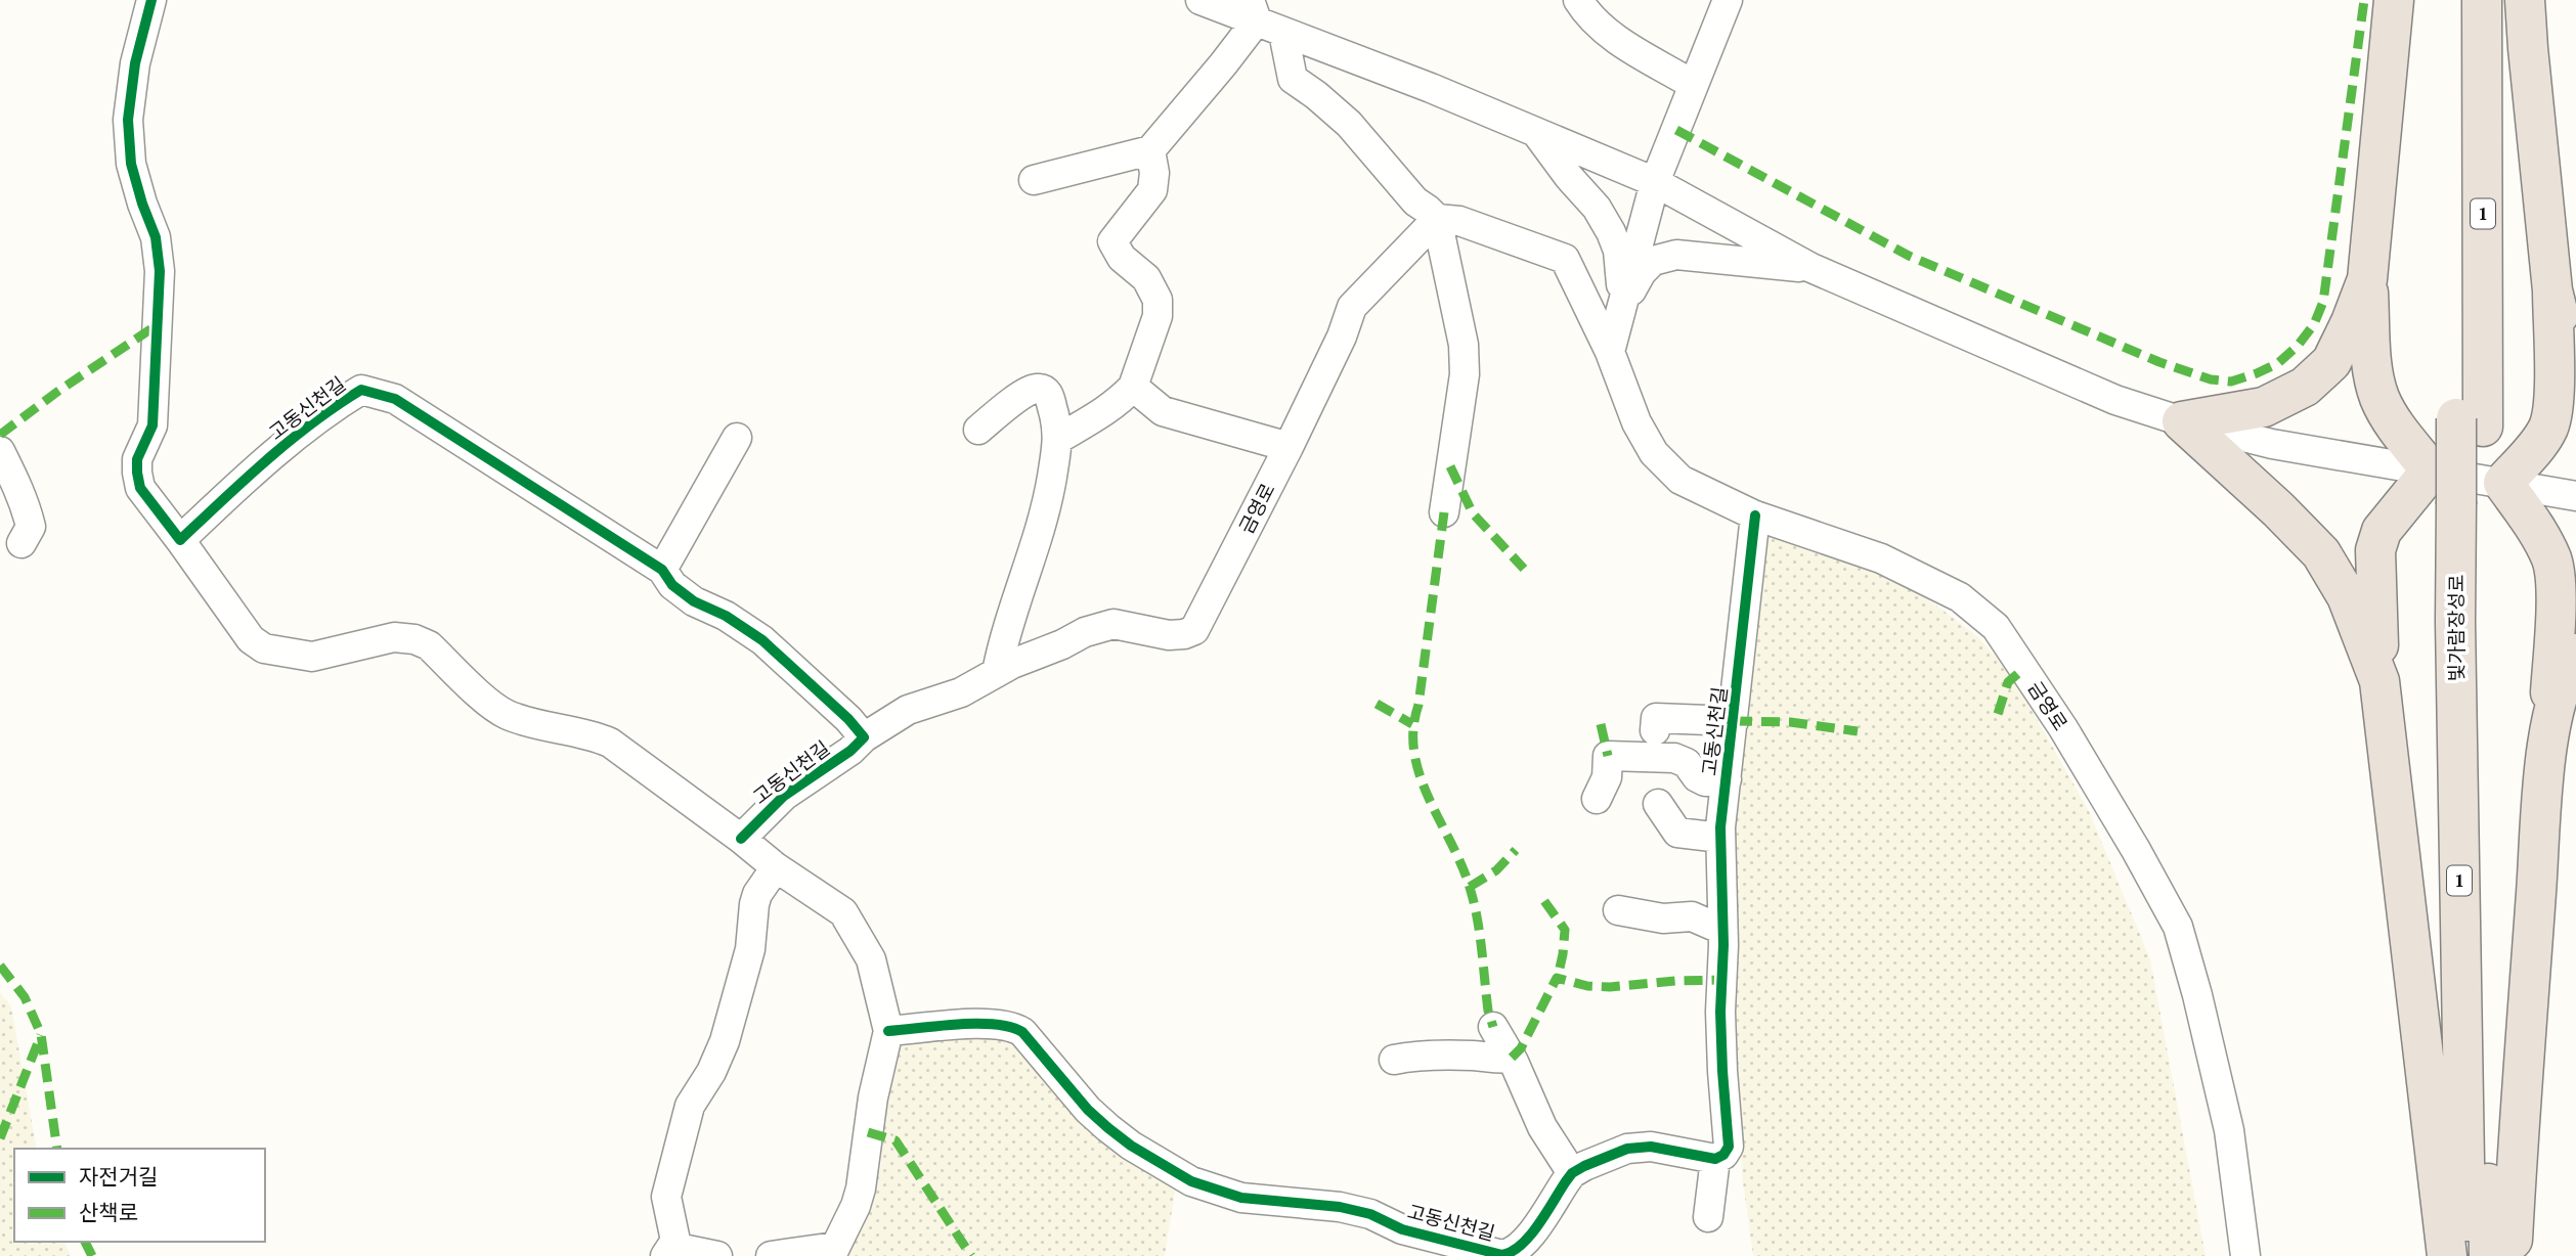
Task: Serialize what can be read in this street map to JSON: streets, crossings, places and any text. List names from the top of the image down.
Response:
{
  "streets": {
    "highway": ["1", "빛가람장성로"],
    "street": ["고동신천길", "금영로"]
  },
  "crossings": [
    ["고동신천길", "금영로"]
  ],
  "legend": ["자전거길", "산책로"]
}
